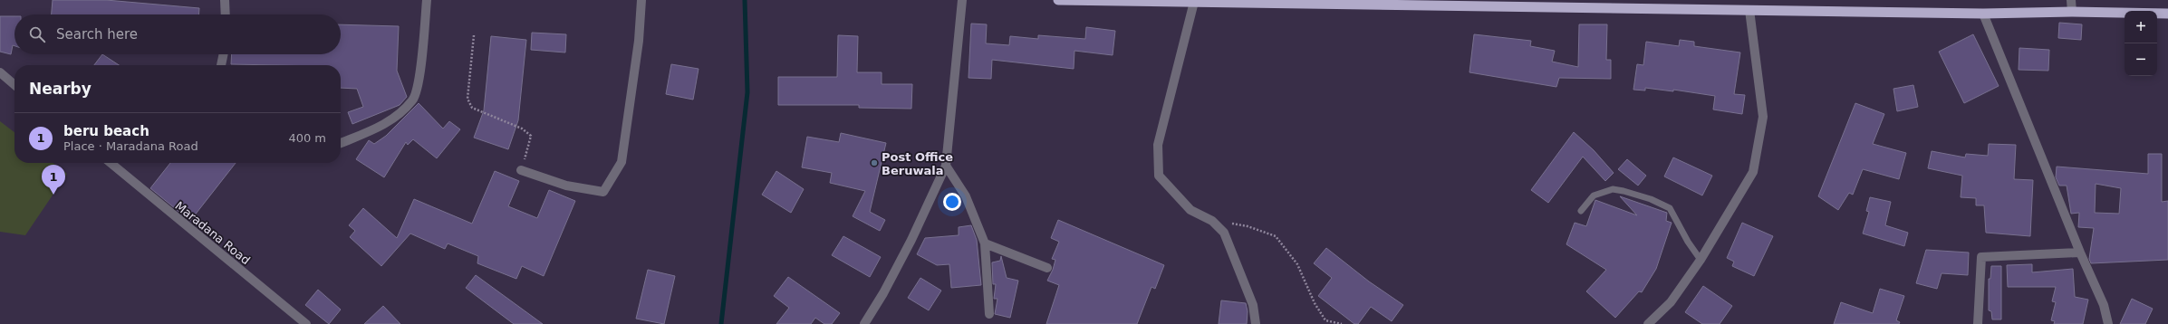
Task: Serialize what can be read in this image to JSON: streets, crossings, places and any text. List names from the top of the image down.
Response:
{
  "streets": {
    "street": ["Maradana Road"]
  },
  "places": ["Post Office Beruwala"],
  "page": {
    "map_buttons": ["+", "−"],
    "search": "Search here",
    "heading": "Nearby",
    "list": [
      {
        "mark": "1",
        "name": "beru beach",
        "note": "Place · Maradana Road",
        "value": "400 m"
      }
    ],
    "pins": "1"
  }
}
